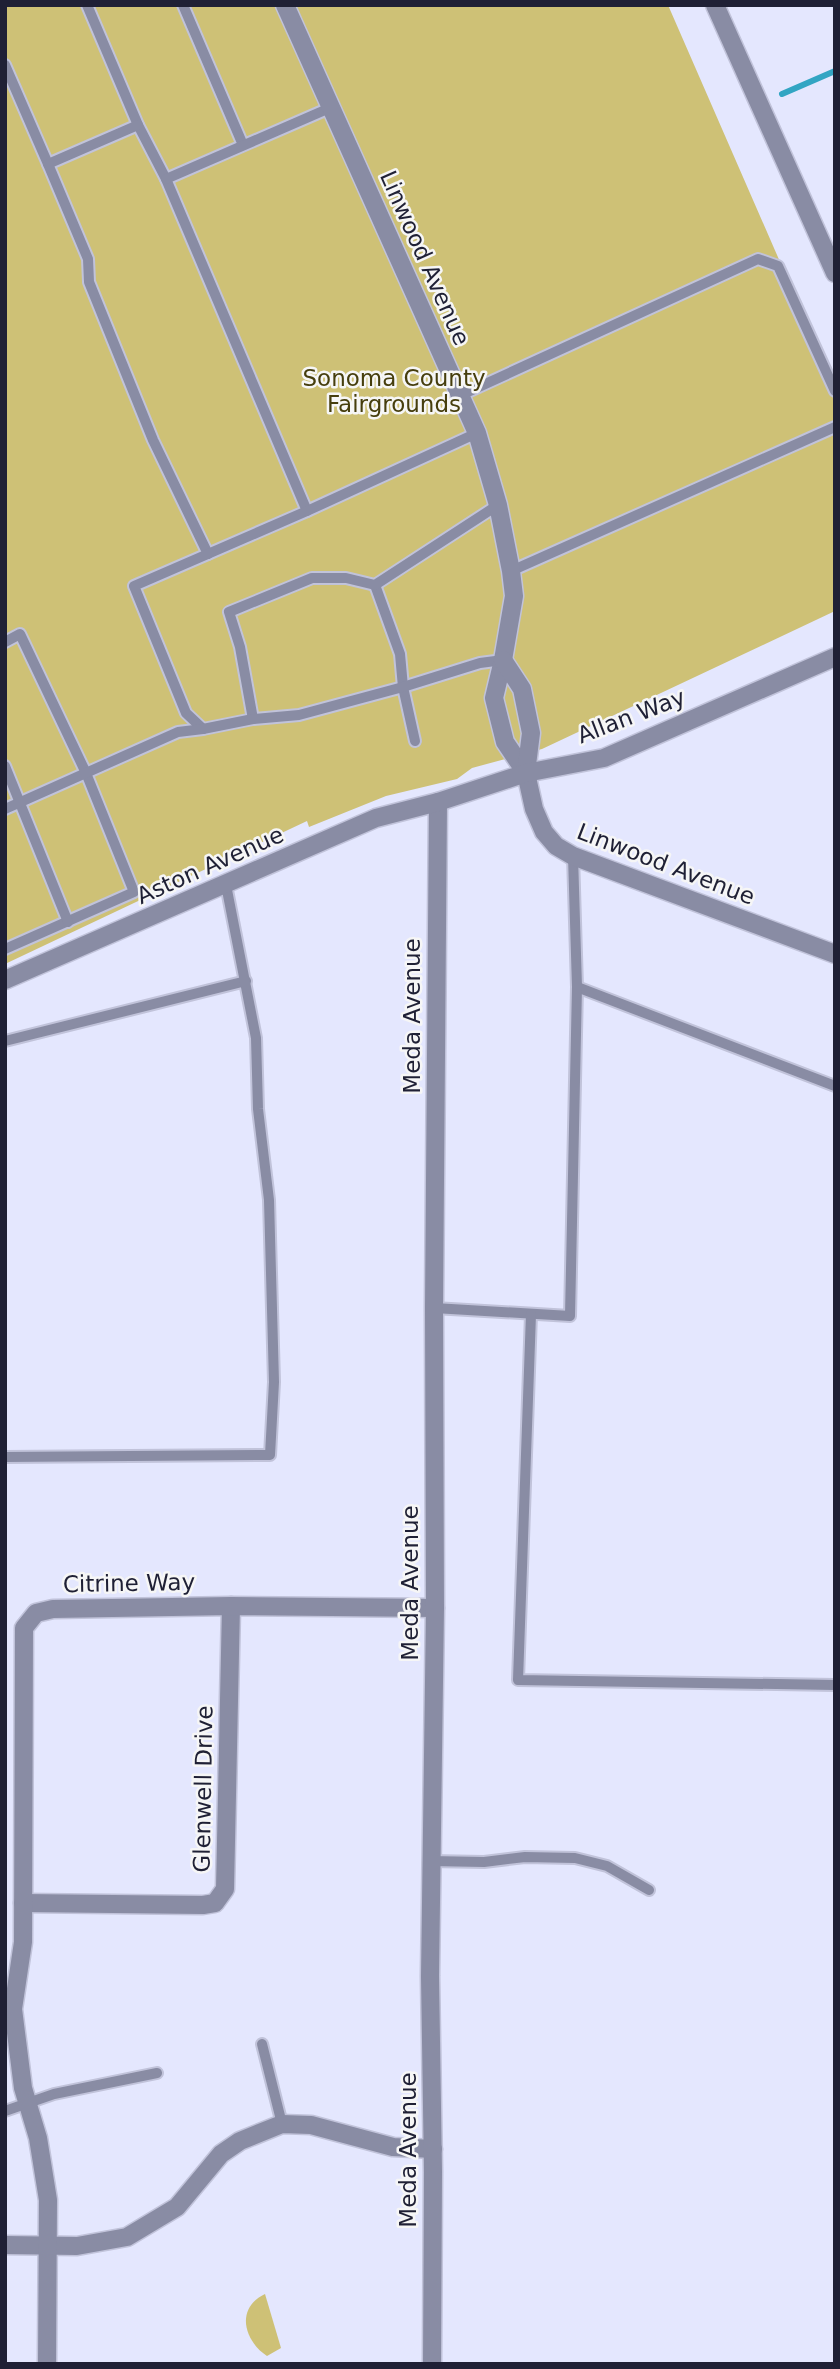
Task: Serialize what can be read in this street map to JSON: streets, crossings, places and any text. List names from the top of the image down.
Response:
{
  "streets": {
    "street": [
      "Linwood Avenue",
      "Allan Way",
      "Aston Avenue",
      "Meda Avenue",
      "Citrine Way",
      "Glenwell Drive"
    ]
  },
  "crossings": [
    ["Linwood Avenue", "Allan Way"],
    ["Allan Way", "Aston Avenue"],
    ["Allan Way", "Meda Avenue"],
    ["Aston Avenue", "Meda Avenue"],
    ["Meda Avenue", "Citrine Way"],
    ["Citrine Way", "Glenwell Drive"]
  ],
  "parks": ["Sonoma County Fairgrounds"]
}
